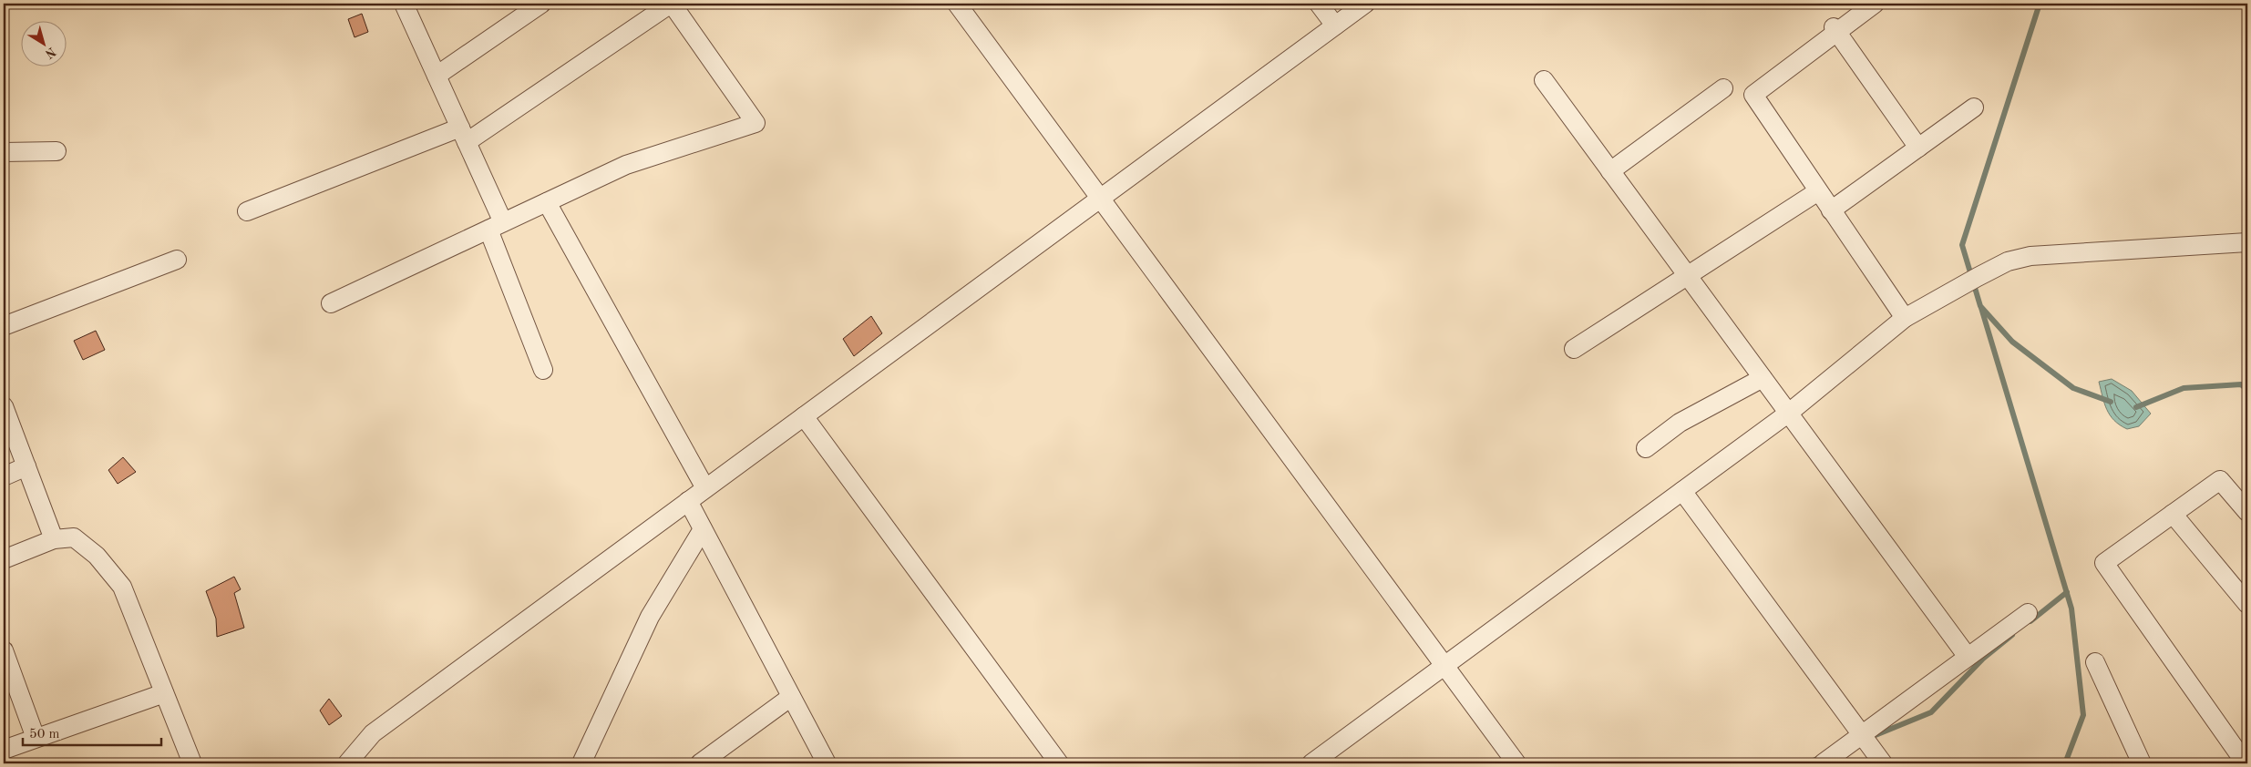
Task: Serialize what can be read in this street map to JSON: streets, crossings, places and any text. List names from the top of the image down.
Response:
{
  "scale_bar": "50 m",
  "north": "bottom right"
}
